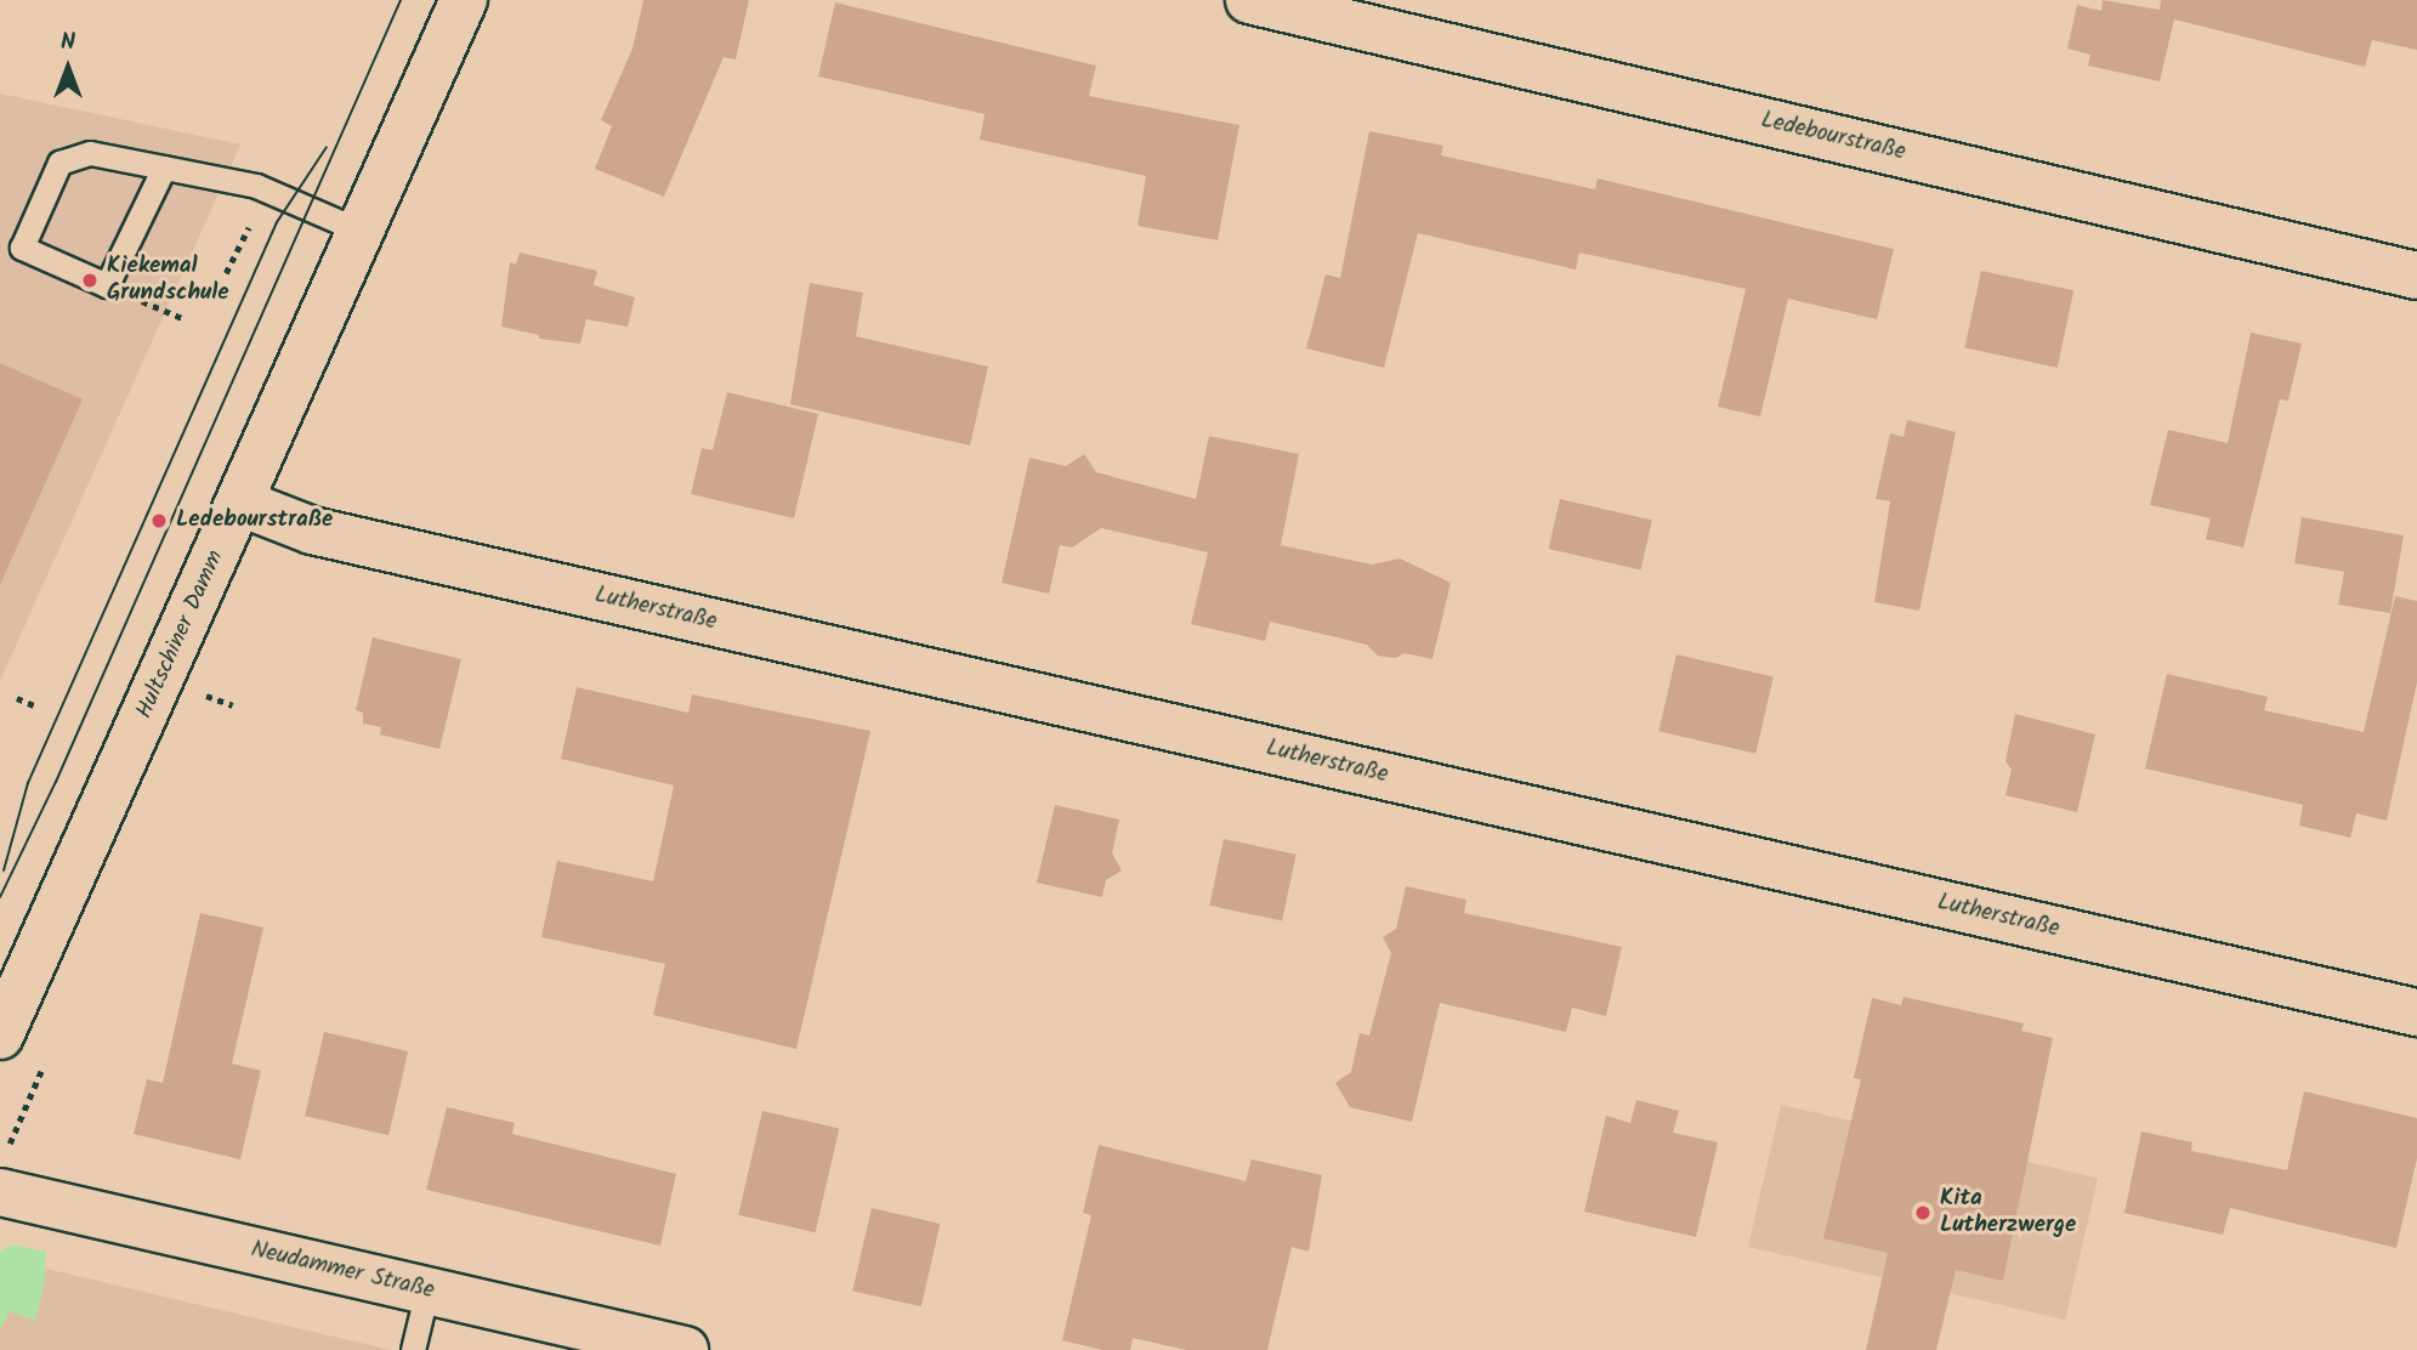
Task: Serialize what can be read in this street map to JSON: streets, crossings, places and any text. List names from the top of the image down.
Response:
{
  "streets": {
    "street": [
      "Ledebourstraße",
      "Lutherstraße",
      "Hultschiner Damm",
      "Neudammer Straße"
    ]
  },
  "crossings": [
    ["Lutherstraße", "Hultschiner Damm"]
  ],
  "places": ["Kiekemal Grundschule", "Ledebourstraße", "Kita Lutherzwerge"],
  "north": "top"
}
